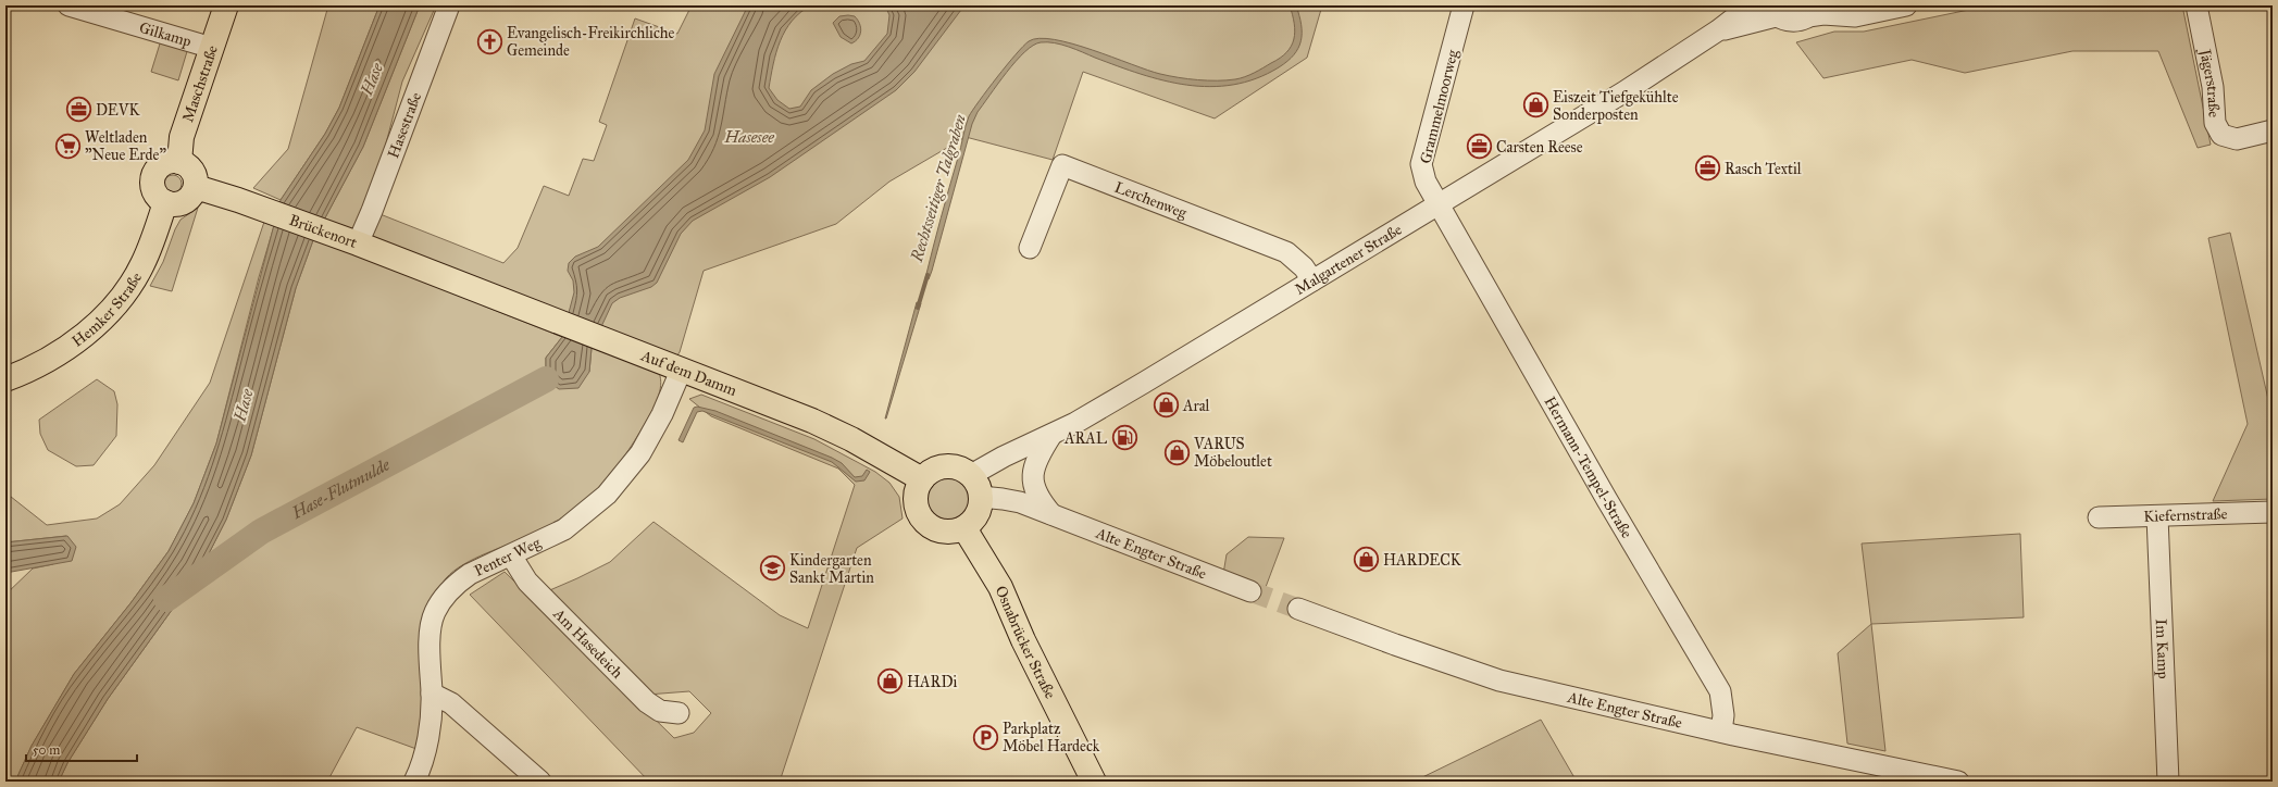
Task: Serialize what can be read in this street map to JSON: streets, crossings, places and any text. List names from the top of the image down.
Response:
{
  "streets": {
    "main road": [
      "Maschstraße",
      "Brückenort",
      "Hemker Straße",
      "Auf dem Damm",
      "Osnabrücker Straße"
    ],
    "street": [
      "Gilkamp",
      "Jägerstraße",
      "Grammelmoorweg",
      "Hasestraße",
      "Lerchenweg",
      "Malgartener Straße",
      "Hermann-Tempel-Straße",
      "Kiefernstraße",
      "Alte Engter Straße",
      "Penter Weg",
      "Am Hasedeich",
      "Im Kamp"
    ]
  },
  "crossings": [
    ["Gilkamp", "Maschstraße"],
    ["Maschstraße", "Brückenort"],
    ["Maschstraße", "Hemker Straße"],
    ["Grammelmoorweg", "Malgartener Straße"],
    ["Grammelmoorweg", "Hermann-Tempel-Straße"],
    ["Hasestraße", "Brückenort"],
    ["Lerchenweg", "Malgartener Straße"],
    ["Brückenort", "Hemker Straße"],
    ["Brückenort", "Auf dem Damm"],
    ["Malgartener Straße", "Auf dem Damm"],
    ["Malgartener Straße", "Hermann-Tempel-Straße"],
    ["Malgartener Straße", "Alte Engter Straße"],
    ["Malgartener Straße", "Osnabrücker Straße"],
    ["Auf dem Damm", "Alte Engter Straße"],
    ["Auf dem Damm", "Penter Weg"],
    ["Auf dem Damm", "Osnabrücker Straße"],
    ["Hermann-Tempel-Straße", "Alte Engter Straße"],
    ["Kiefernstraße", "Im Kamp"],
    ["Alte Engter Straße", "Osnabrücker Straße"],
    ["Penter Weg", "Am Hasedeich"]
  ],
  "water": [
    "Hase",
    "Hasesee",
    "Rechtsseitiger Talgraben",
    "Hase-Flutmulde"
  ],
  "places": {
    "church": ["Evangelisch-Freikirchliche Gemeinde"],
    "shop": [
      "Eiszeit Tiefgekühlte Sonderposten",
      "Aral",
      "VARUS Möbeloutlet",
      "HARDECK",
      "HARDi"
    ],
    "office": ["DEVK", "Carsten Reese", "Rasch Textil"],
    "supermarket": ["Weltladen \"Neue Erde\""],
    "fuel station": ["ARAL"],
    "school or university": ["Kindergarten Sankt Martin"],
    "parking": ["Parkplatz Möbel Hardeck"]
  },
  "scale_bar": "50 m"
}
